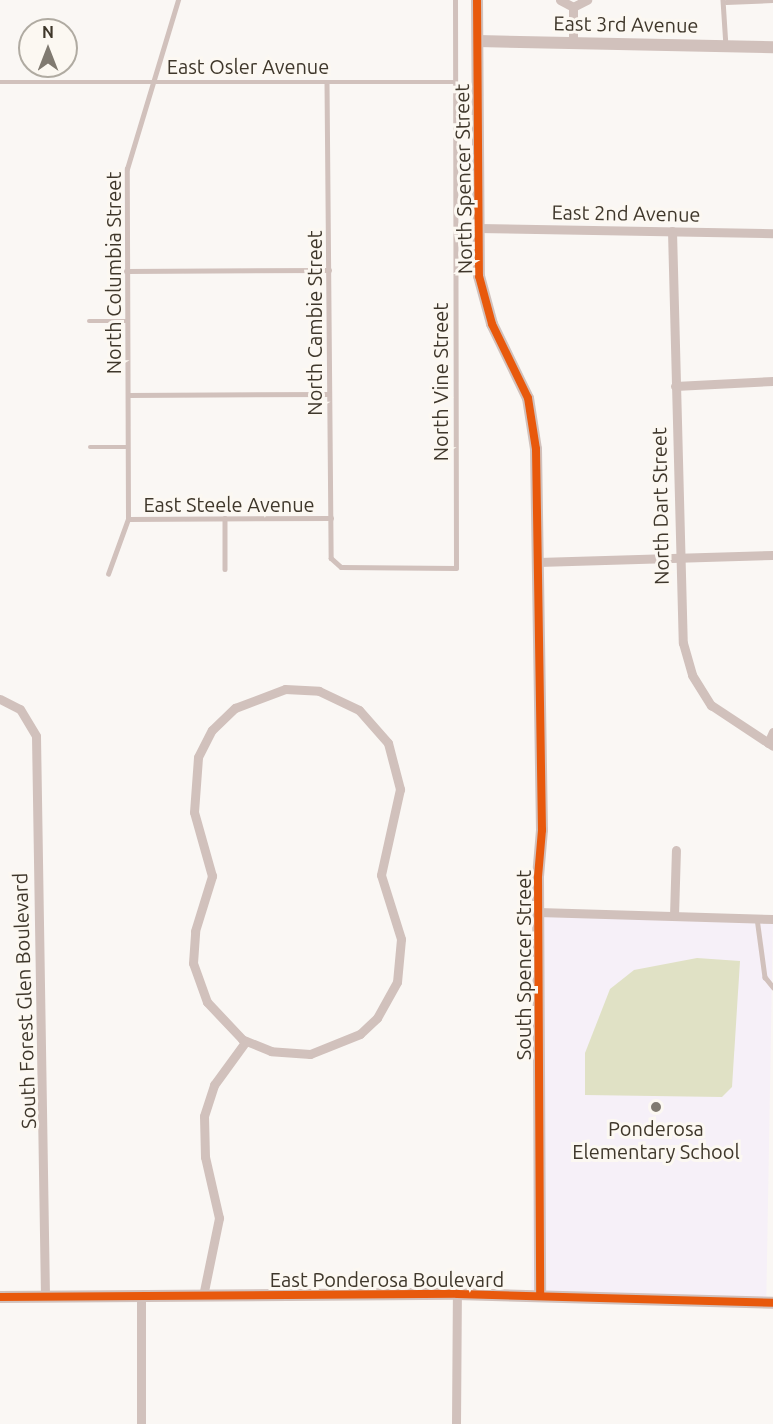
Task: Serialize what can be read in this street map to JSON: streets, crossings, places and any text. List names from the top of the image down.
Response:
{
  "streets": {
    "street": [
      "East 3rd Avenue",
      "North Spencer Street",
      "East 2nd Avenue",
      "North Dart Street",
      "South Spencer Street",
      "South Forest Glen Boulevard",
      "East Ponderosa Boulevard"
    ],
    "lane": [
      "East Osler Avenue",
      "North Columbia Street",
      "North Cambie Street",
      "North Vine Street",
      "East Steele Avenue"
    ]
  },
  "crossings": [
    ["East 3rd Avenue", "North Spencer Street"],
    ["East Osler Avenue", "North Columbia Street"],
    ["East Osler Avenue", "North Cambie Street"],
    ["East Osler Avenue", "North Vine Street"],
    ["North Spencer Street", "East 2nd Avenue"],
    ["North Spencer Street", "South Spencer Street"],
    ["East 2nd Avenue", "North Dart Street"],
    ["North Columbia Street", "East Steele Avenue"],
    ["North Cambie Street", "North Vine Street"],
    ["North Cambie Street", "East Steele Avenue"],
    ["South Spencer Street", "East Ponderosa Boulevard"],
    ["South Forest Glen Boulevard", "East Ponderosa Boulevard"]
  ],
  "places": ["Ponderosa Elementary School"],
  "north": "top"
}
